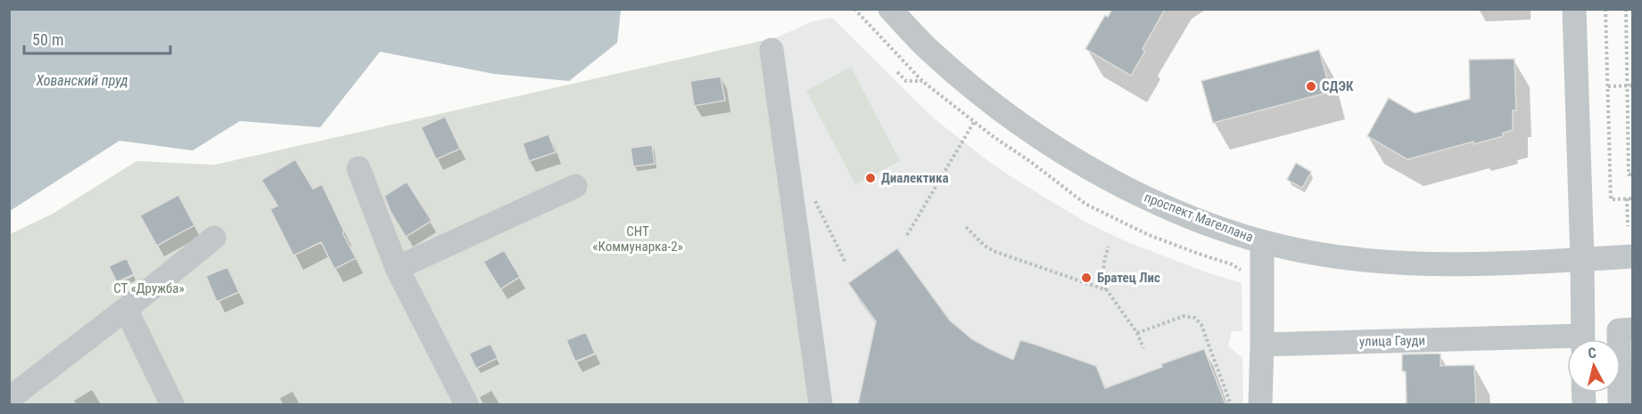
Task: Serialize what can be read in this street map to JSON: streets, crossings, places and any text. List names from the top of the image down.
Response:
{
  "streets": {
    "street": ["проспект Магеллана", "улица Гауди"]
  },
  "water": ["Хованский пруд"],
  "parks": ["СНТ «Коммунарка-2»", "СТ «Дружба»"],
  "places": ["СДЭК", "Диалектика", "Братец Лис"],
  "scale_bar": "50 m",
  "north": "top"
}
